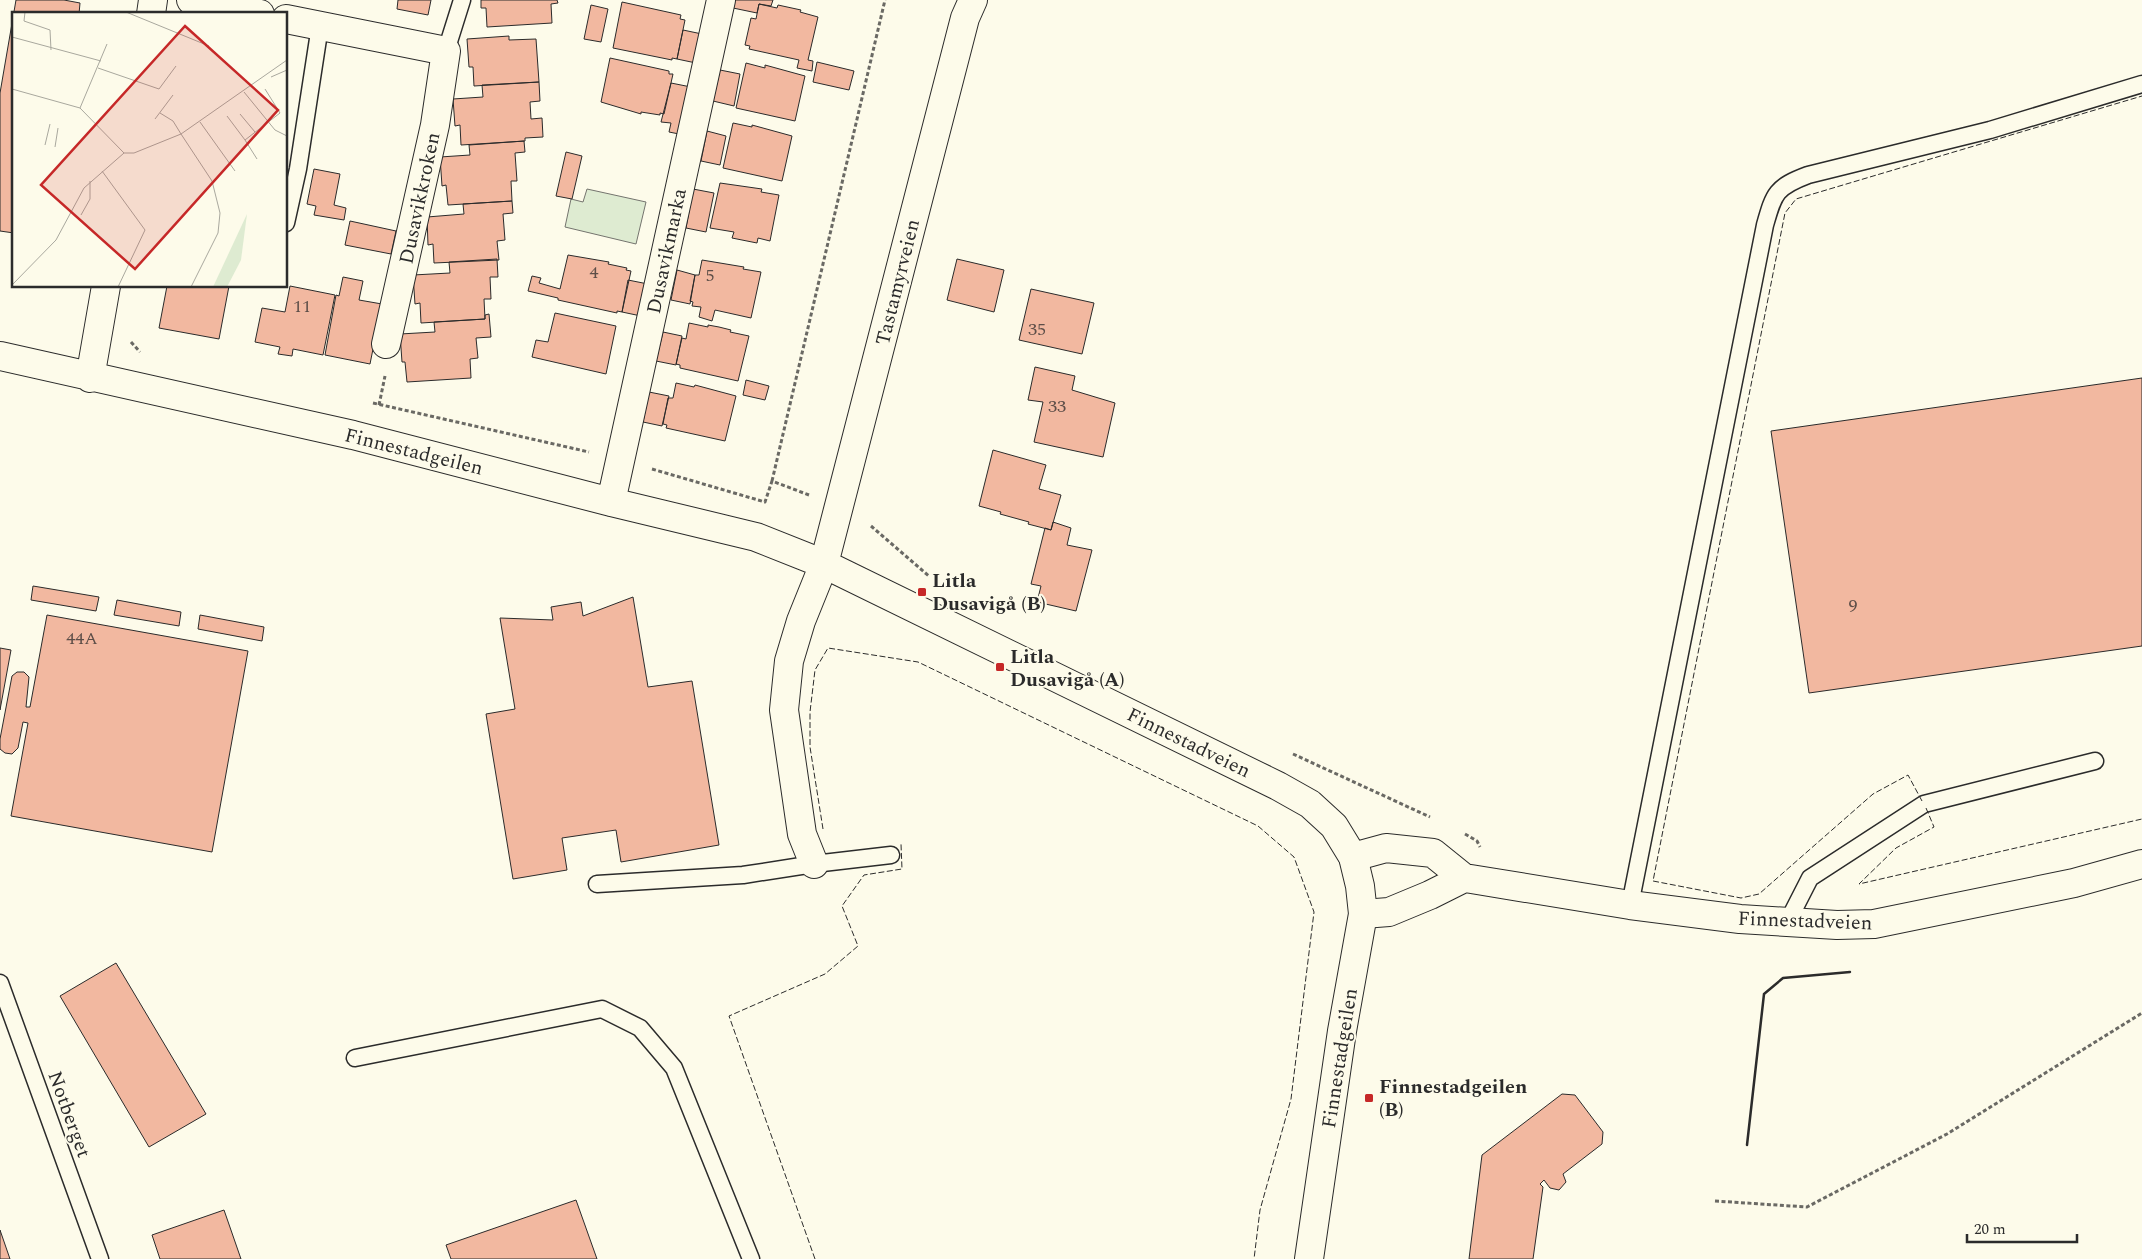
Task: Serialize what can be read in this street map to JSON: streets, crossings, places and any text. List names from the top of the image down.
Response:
{
  "streets": {
    "street": [
      "Dusavikkroken",
      "Dusavikmarka",
      "Tastamyrveien",
      "Finnestadgeilen",
      "Finnestadveien"
    ],
    "lane": ["Notberget"]
  },
  "crossings": [
    ["Dusavikmarka", "Finnestadgeilen"],
    ["Tastamyrveien", "Finnestadgeilen"],
    ["Tastamyrveien", "Finnestadveien"],
    ["Finnestadgeilen", "Finnestadveien"]
  ],
  "places": {
    "transit": ["Litla Dusavigå (B)", "Litla Dusavigå (A)", "Finnestadgeilen (B)"]
  },
  "house_numbers": [
    "4",
    "5",
    "11",
    "35",
    "33",
    "9",
    "44A"
  ],
  "scale_bar": "20 m"
}
